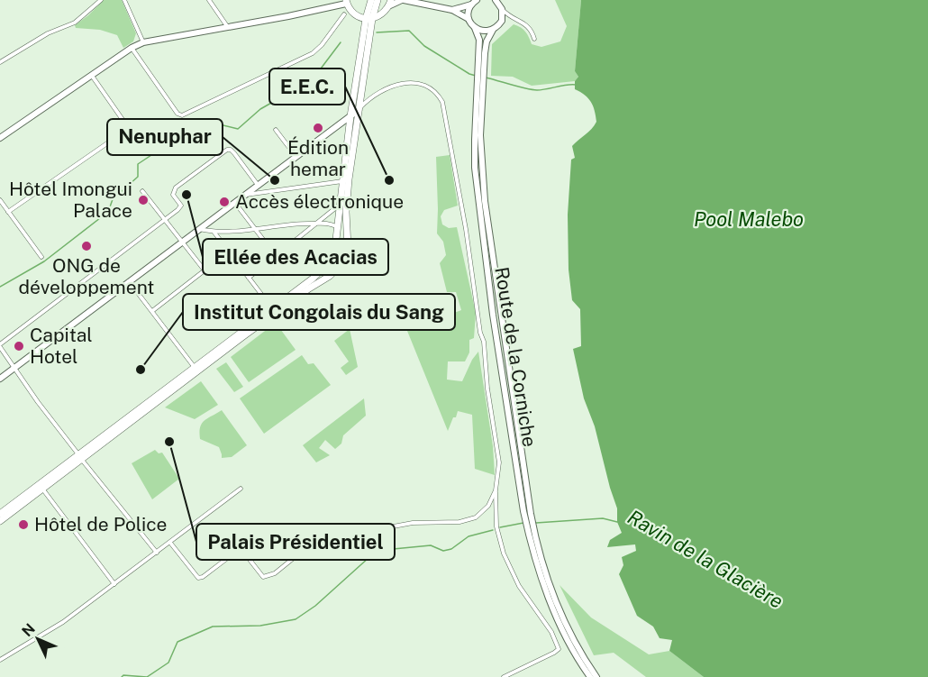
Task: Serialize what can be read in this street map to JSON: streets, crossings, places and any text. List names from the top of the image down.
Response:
{
  "streets": {
    "main road": ["Route de la Corniche"]
  },
  "water": ["Pool Malebo", "Ravin de la Glacière"],
  "places": [
    "Édition hemar",
    "Nenuphar",
    "E.E.C.",
    "Ellée des Acacias",
    "Hôtel Imongui Palace",
    "Accès électronique",
    "ONG de développement",
    "Capital Hotel",
    "Institut Congolais du Sang",
    "Palais Présidentiel",
    "Hôtel de Police"
  ],
  "north": "top left"
}
